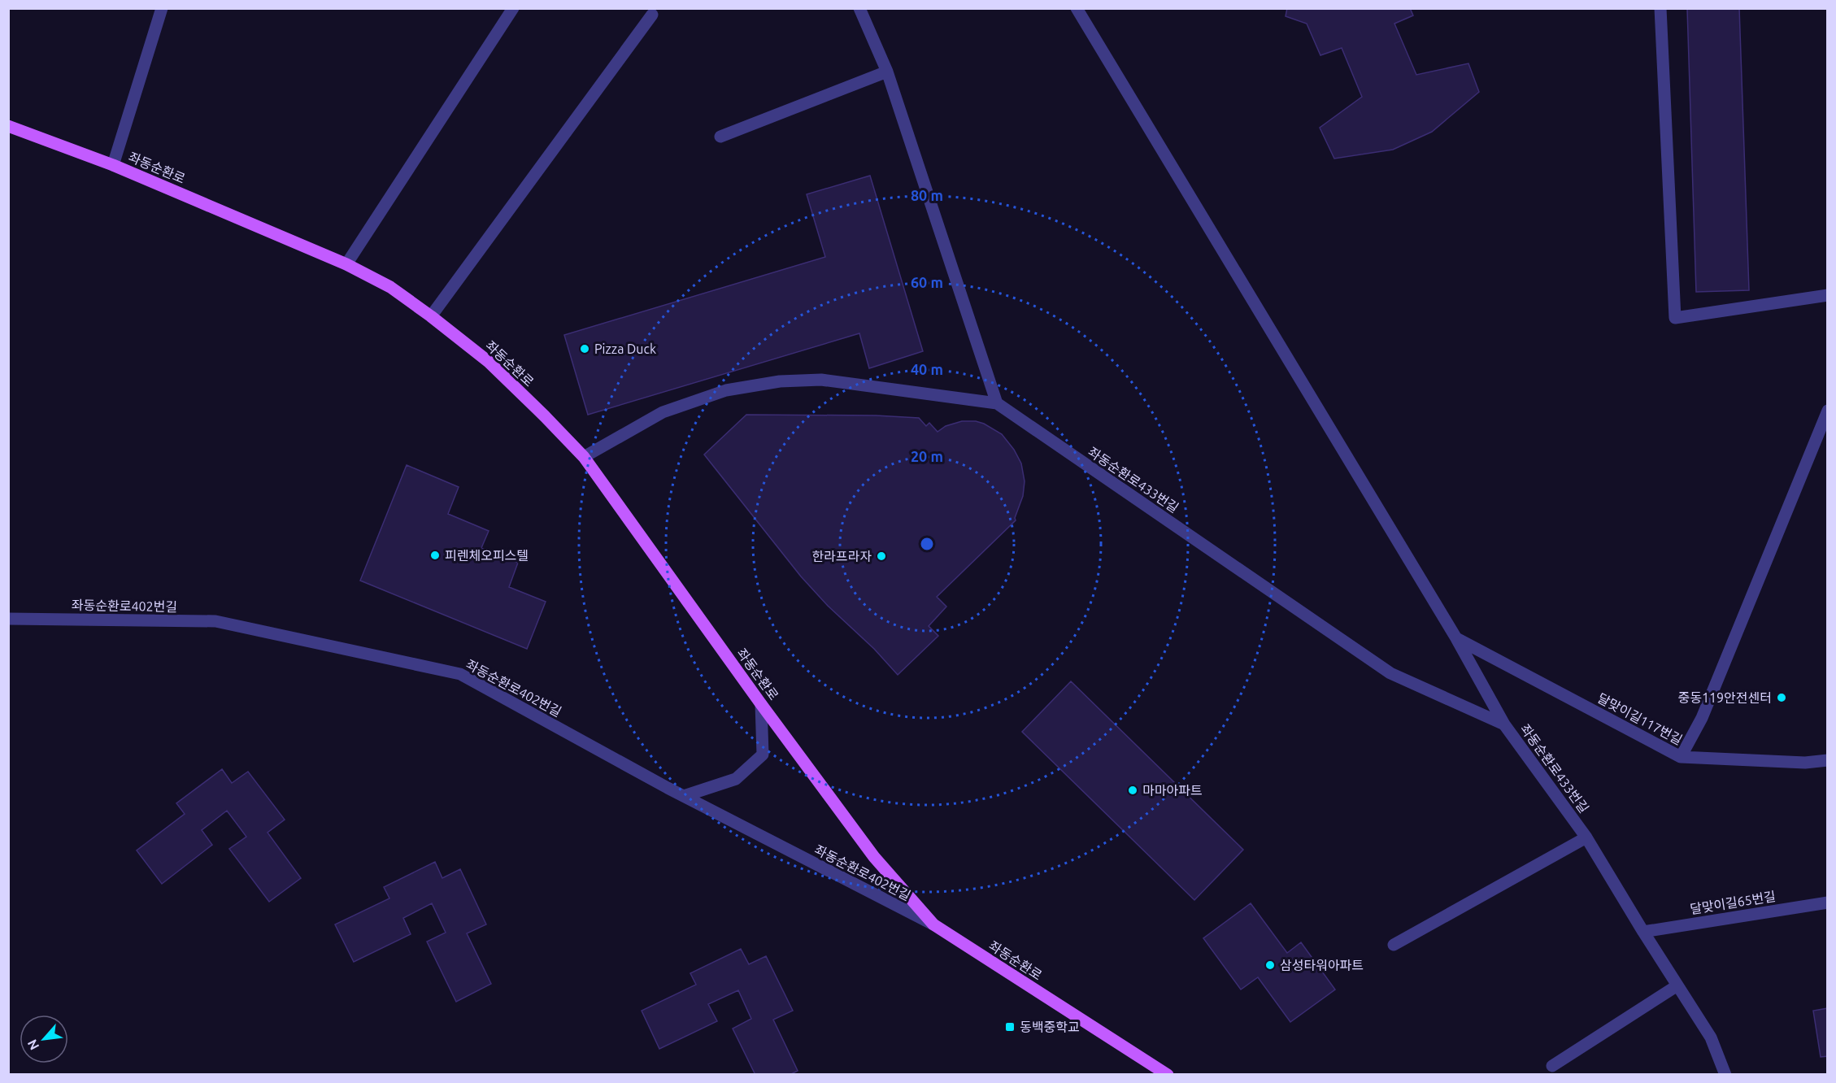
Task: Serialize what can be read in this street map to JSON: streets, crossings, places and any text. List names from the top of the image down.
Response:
{
  "streets": {
    "main road": ["좌동순환로"],
    "street": [
      "좌동순환로433번길",
      "좌동순환로402번길",
      "달맞이길117번길",
      "달맞이길65번길"
    ]
  },
  "crossings": [
    ["좌동순환로", "좌동순환로433번길"],
    ["좌동순환로", "좌동순환로402번길"],
    ["좌동순환로433번길", "달맞이길65번길"]
  ],
  "places": {
    "other": [
      "Pizza Duck",
      "피렌체오피스텔",
      "한라프라자",
      "중동119안전센터",
      "마마아파트",
      "삼성타워아파트"
    ],
    "transit": ["동백중학교"]
  },
  "north": "bottom left",
  "rings": [
    "80 m",
    "60 m",
    "40 m",
    "20 m"
  ]
}
